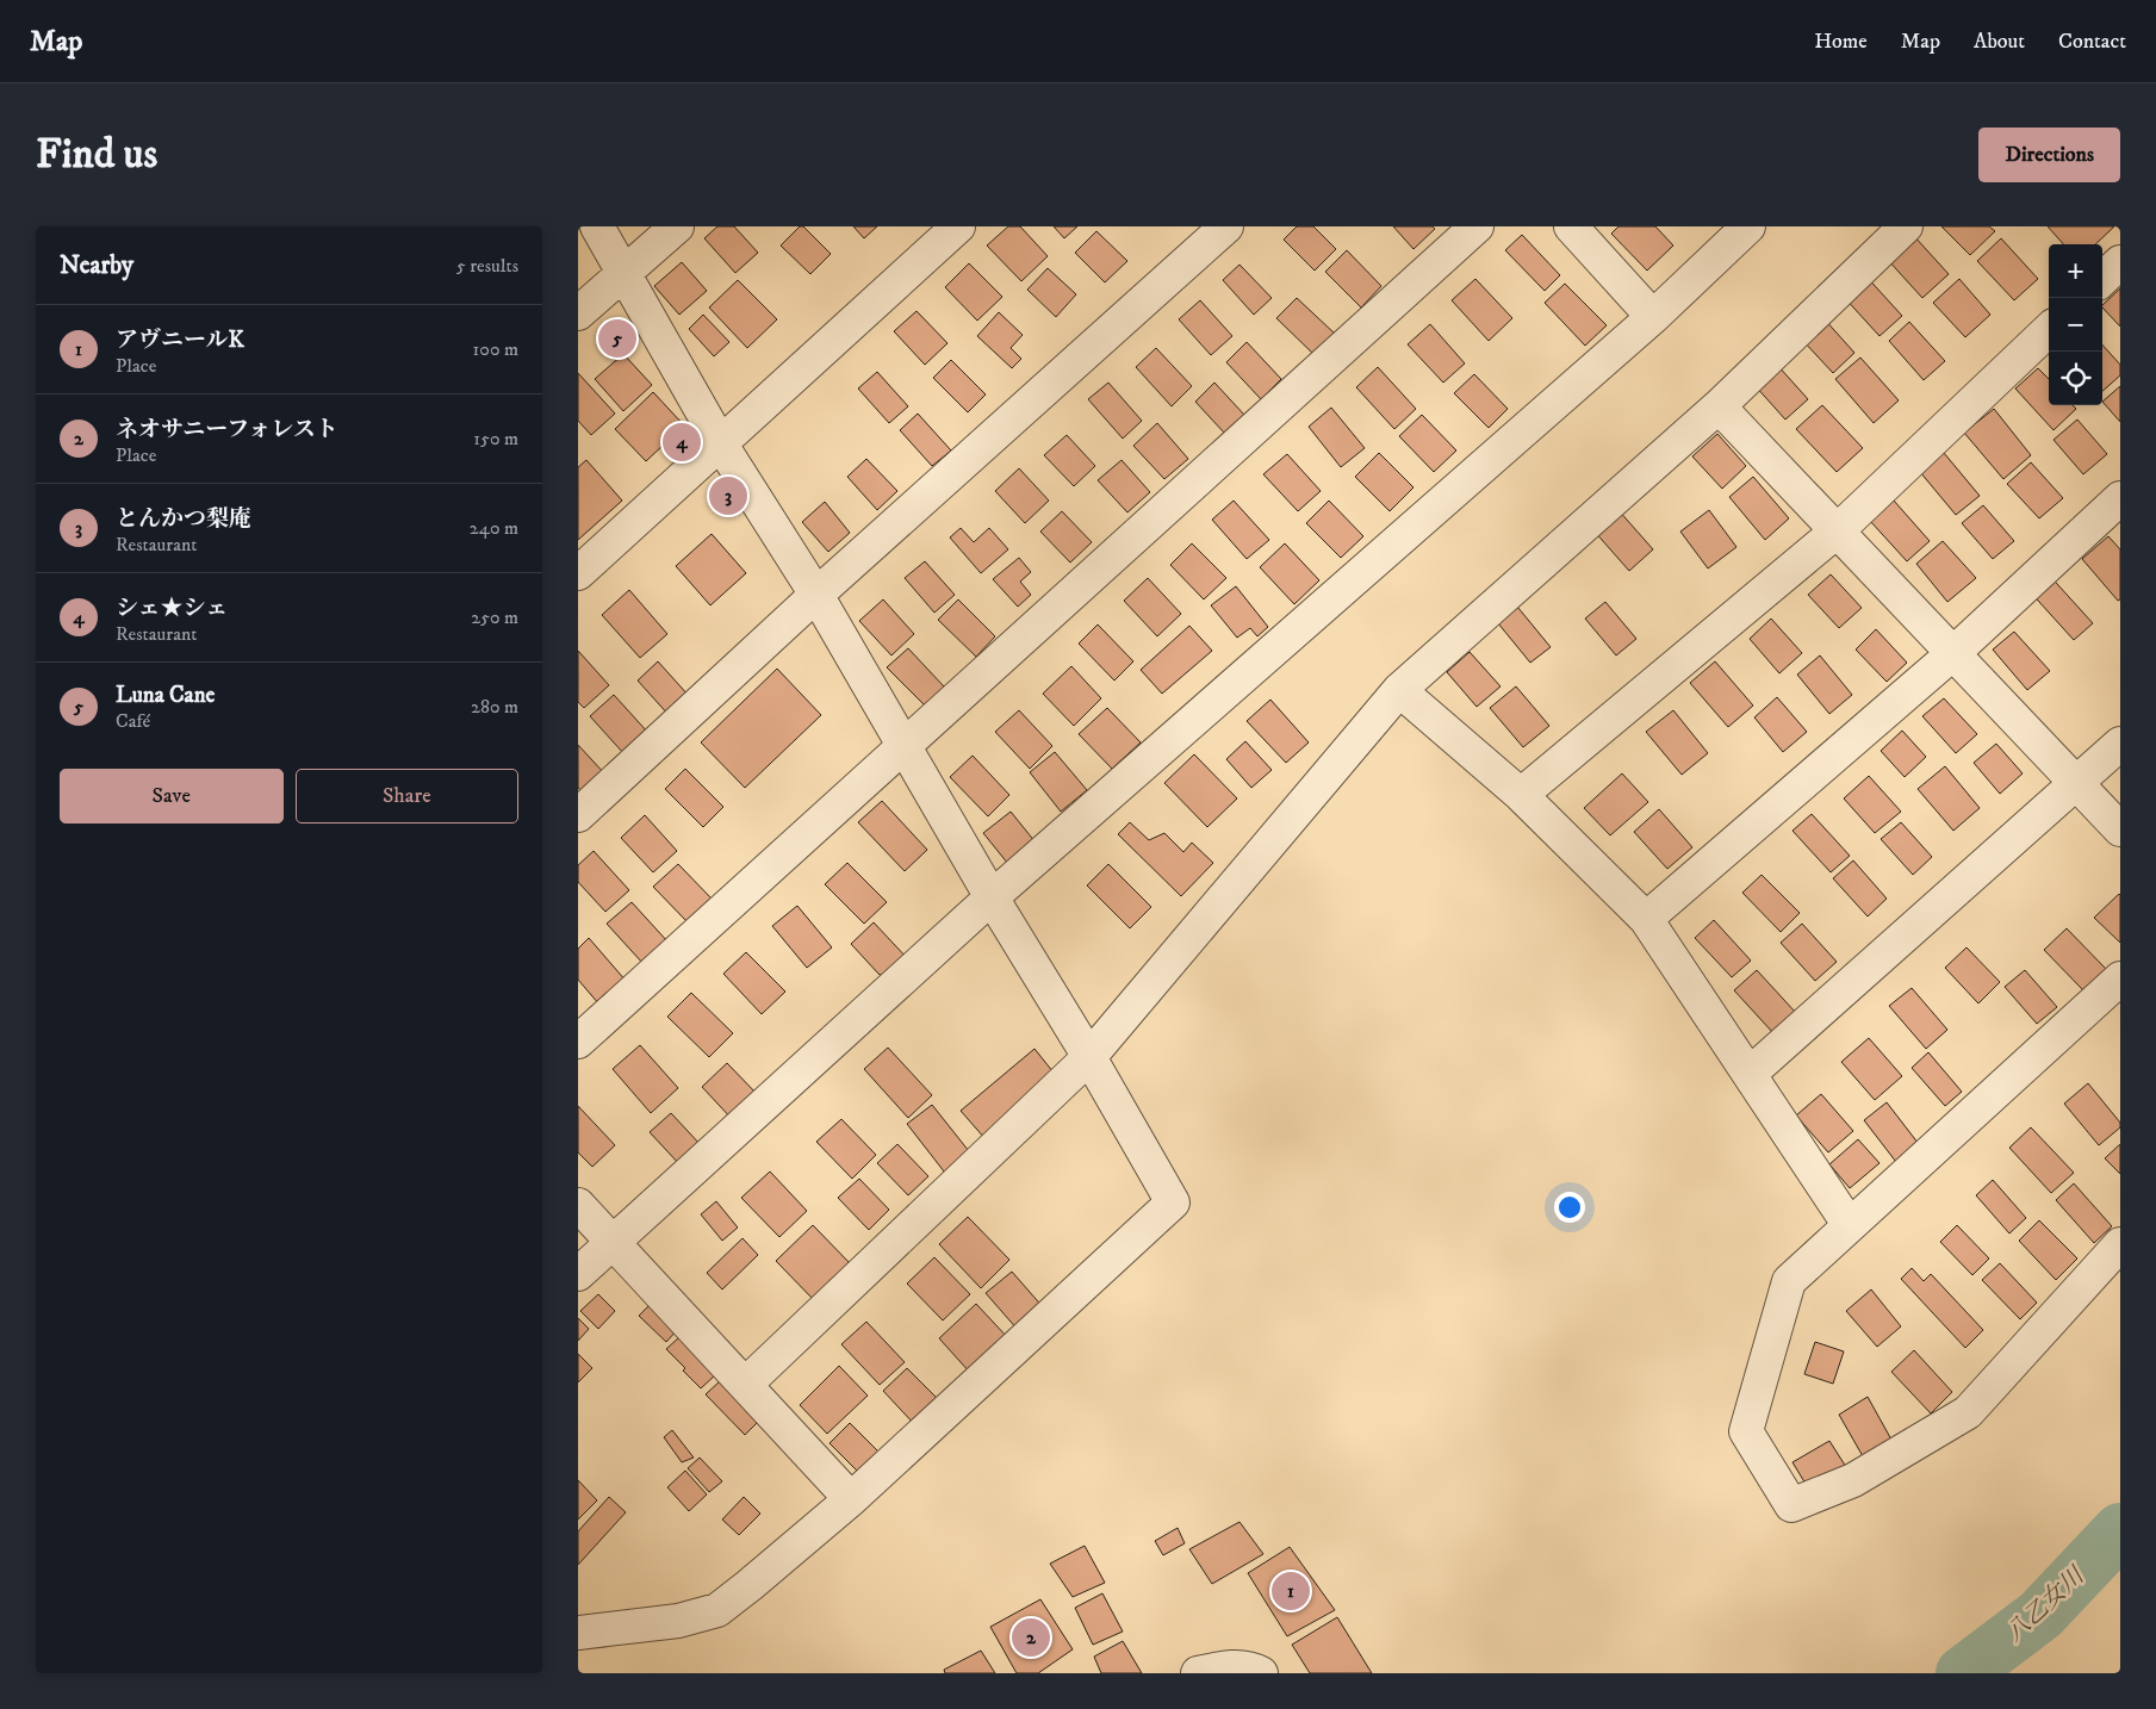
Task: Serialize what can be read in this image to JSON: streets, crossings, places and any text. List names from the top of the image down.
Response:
{
  "water": ["八乙女川"],
  "page": {
    "header": "Map",
    "nav": [
      "Home",
      "Map",
      "About",
      "Contact"
    ],
    "buttons": [
      "Directions",
      ["Save", "Share"]
    ],
    "title": "Find us",
    "heading": ["Nearby", "5 results"],
    "map_buttons": ["+", "−"],
    "list": [
      {
        "mark": "1",
        "name": "アヴニールK",
        "note": "Place",
        "value": "100 m"
      },
      {
        "mark": "2",
        "name": "ネオサニーフォレスト",
        "note": "Place",
        "value": "150 m"
      },
      {
        "mark": "3",
        "name": "とんかつ梨庵",
        "note": "Restaurant",
        "value": "240 m"
      },
      {
        "mark": "4",
        "name": "シェ★シェ",
        "note": "Restaurant",
        "value": "250 m"
      },
      {
        "mark": "5",
        "name": "Luna Cane",
        "note": "Café",
        "value": "280 m"
      }
    ],
    "pins": [
      "5",
      "4",
      "3",
      "1",
      "2"
    ]
  }
}
